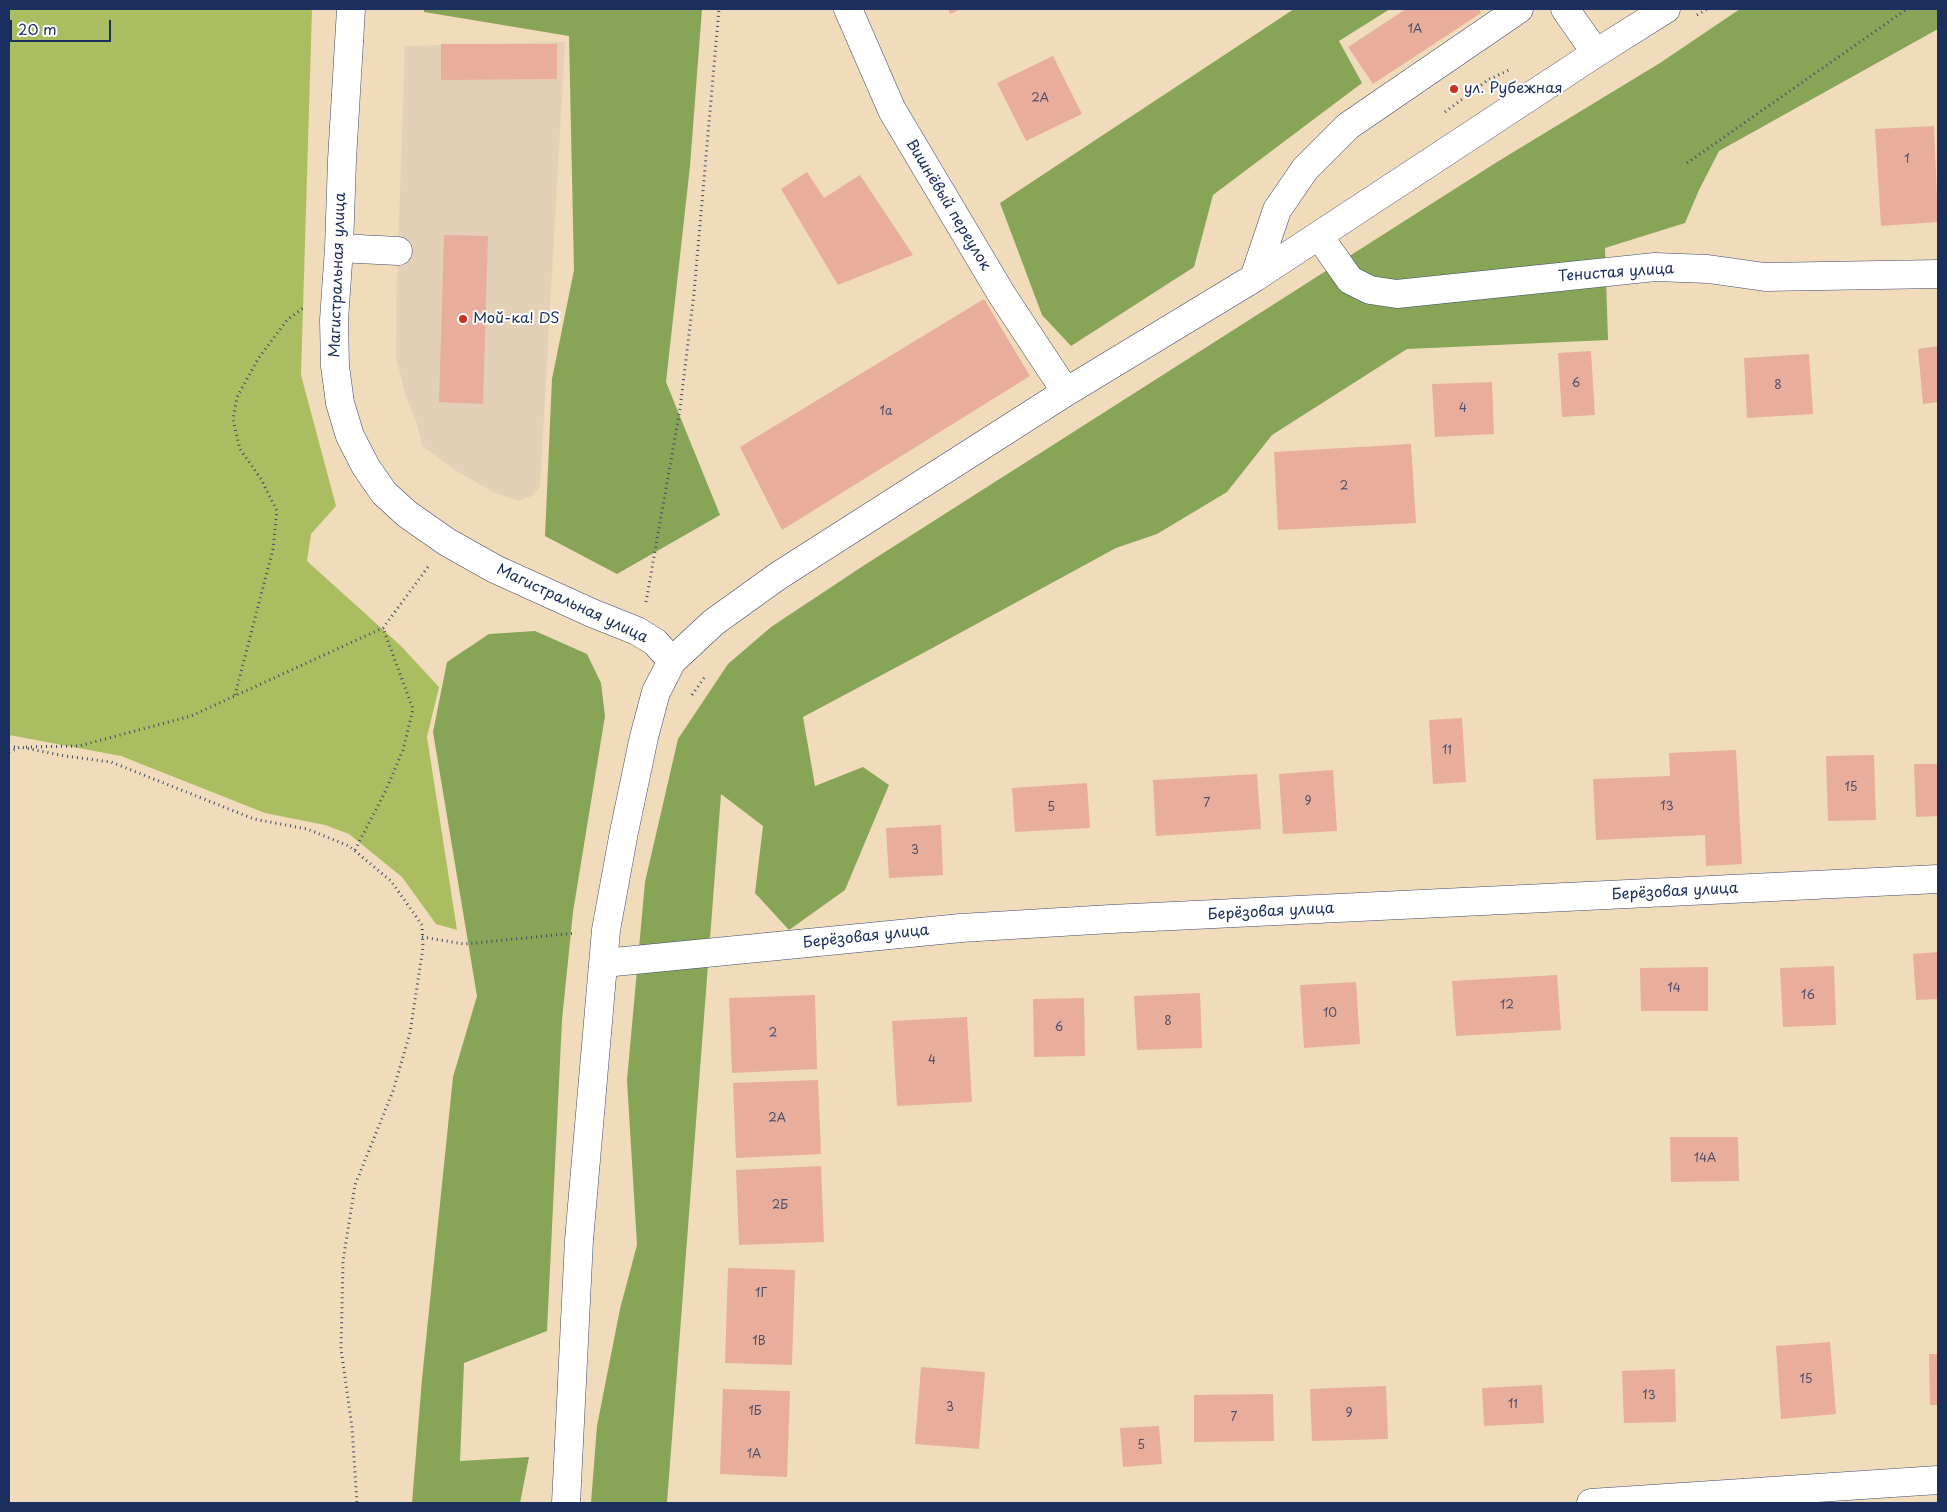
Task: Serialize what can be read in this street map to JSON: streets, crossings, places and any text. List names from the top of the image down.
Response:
{
  "streets": {
    "street": [
      "Вишнёвый переулок",
      "Тенистая улица",
      "Магистральная улица",
      "Берёзовая улица"
    ]
  },
  "places": ["ул. Рубежная", "Мой-ка! DS"],
  "house_numbers": [
    "1А",
    "2А",
    "1",
    "6",
    "8",
    "4",
    "1а",
    "2",
    "11",
    "15",
    "9",
    "7",
    "13",
    "5",
    "3",
    "14",
    "16",
    "12",
    "10",
    "8",
    "6",
    "2",
    "4",
    "2А",
    "14А",
    "2Б",
    "1Г",
    "1В",
    "15",
    "13",
    "11",
    "3",
    "1Б",
    "9",
    "7",
    "5",
    "1А"
  ],
  "scale_bar": "20 m"
}
